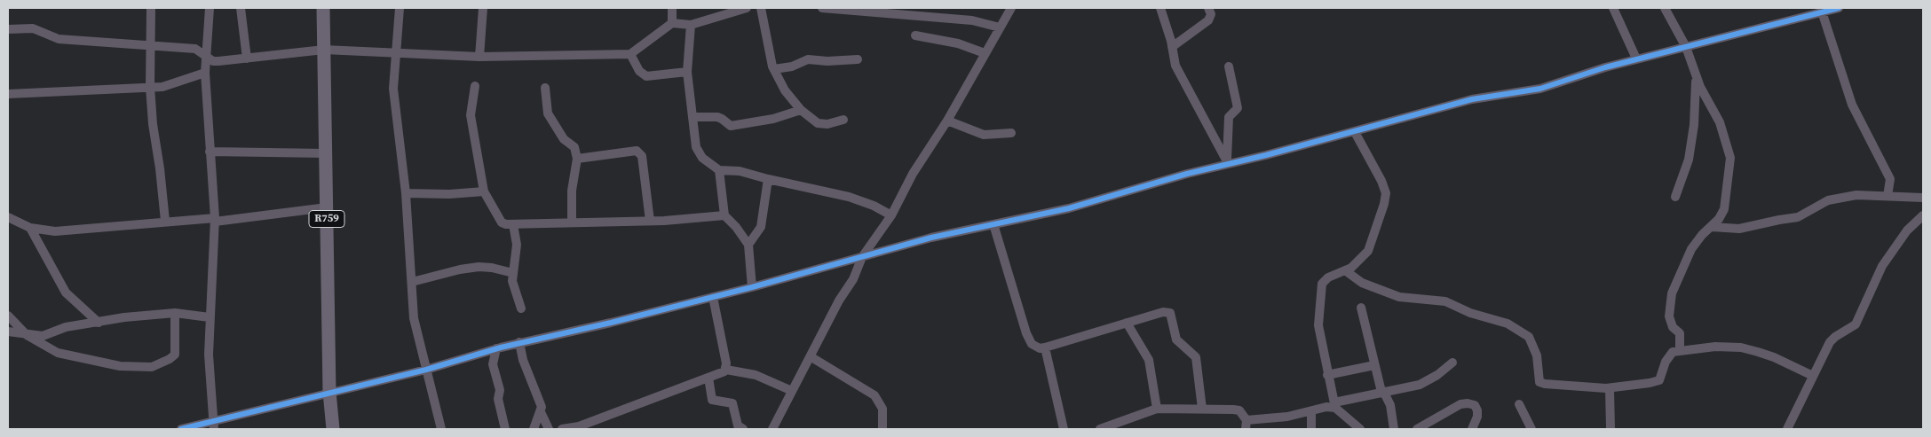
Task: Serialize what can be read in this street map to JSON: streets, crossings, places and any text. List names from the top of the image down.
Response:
{
  "streets": {
    "main road": ["R759"]
  }
}
